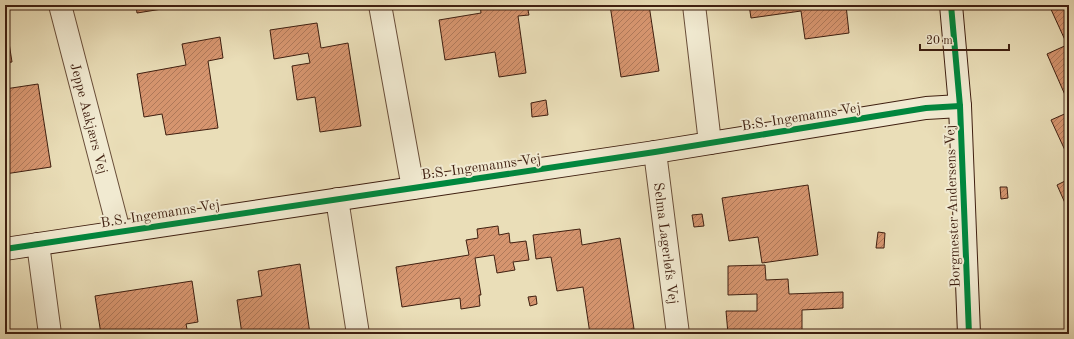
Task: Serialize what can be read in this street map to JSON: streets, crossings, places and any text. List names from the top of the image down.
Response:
{
  "streets": {
    "street": [
      "B.S. Ingemanns Vej",
      "Jeppe Aakjærs Vej",
      "Borgmester Andersens Vej",
      "Selma Lagerløfs Vej"
    ]
  },
  "crossings": [
    ["B.S. Ingemanns Vej", "Jeppe Aakjærs Vej"],
    ["B.S. Ingemanns Vej", "Borgmester Andersens Vej"],
    ["B.S. Ingemanns Vej", "Selma Lagerløfs Vej"]
  ],
  "scale_bar": "20 m"
}
